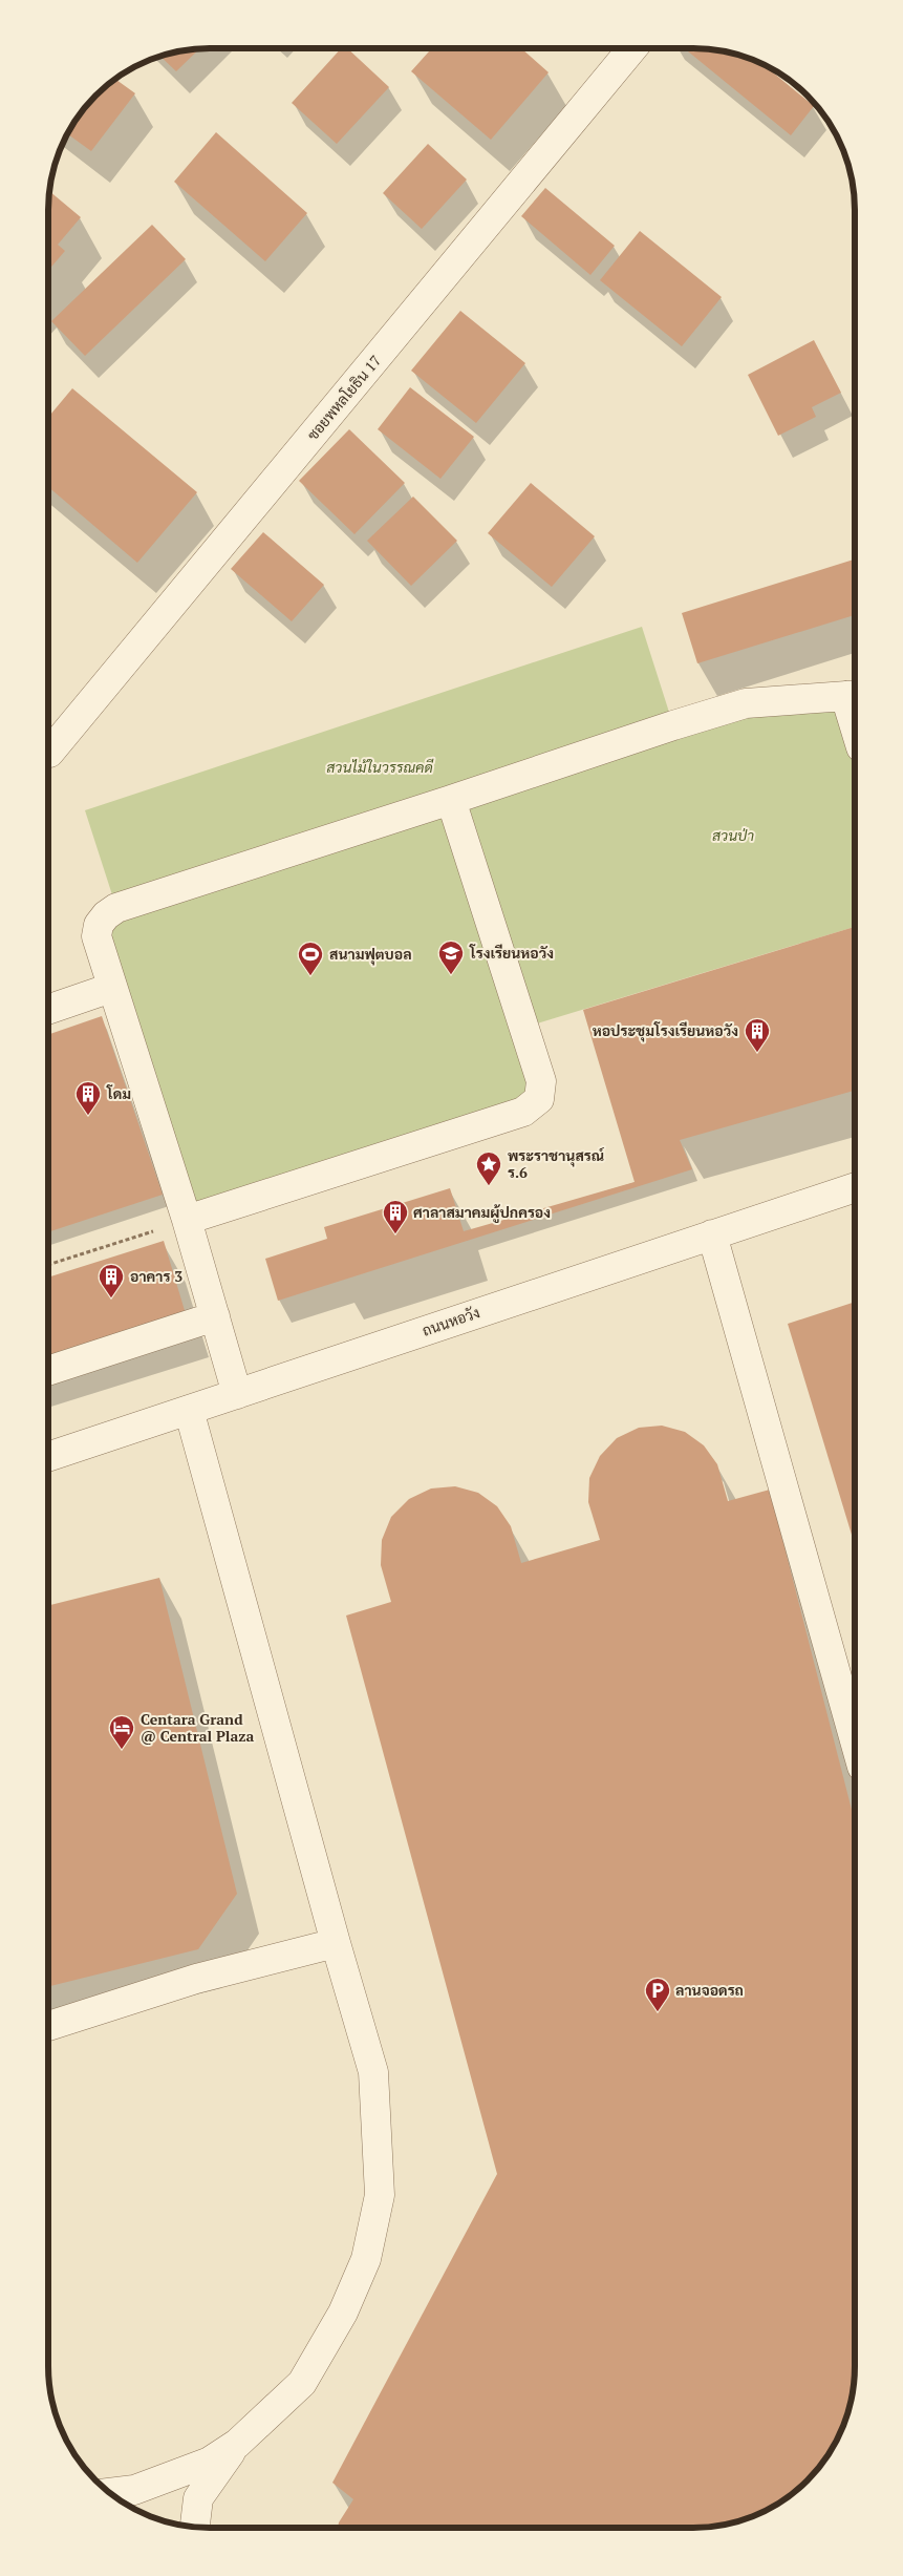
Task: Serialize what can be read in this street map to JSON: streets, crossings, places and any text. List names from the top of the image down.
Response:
{
  "streets": {
    "street": ["ซอยพหลโยธิน 17", "ถนนหอวัง"]
  },
  "parks": ["สวนไม้ในวรรณคดี", "สวนป่า"],
  "places": {
    "school or university": ["โรงเรียนหอวัง"],
    "sports": ["สนามฟุตบอล"],
    "building": [
      "หอประชุมโรงเรียนหอวัง",
      "โดม",
      "ศาลาสมาคมผู้ปกครอง",
      "อาคาร 3"
    ],
    "place": ["พระราชานุสรณ์ ร.6"],
    "hotel": ["Centara Grand @ Central Plaza"],
    "parking": ["ลานจอดรถ"]
  }
}
